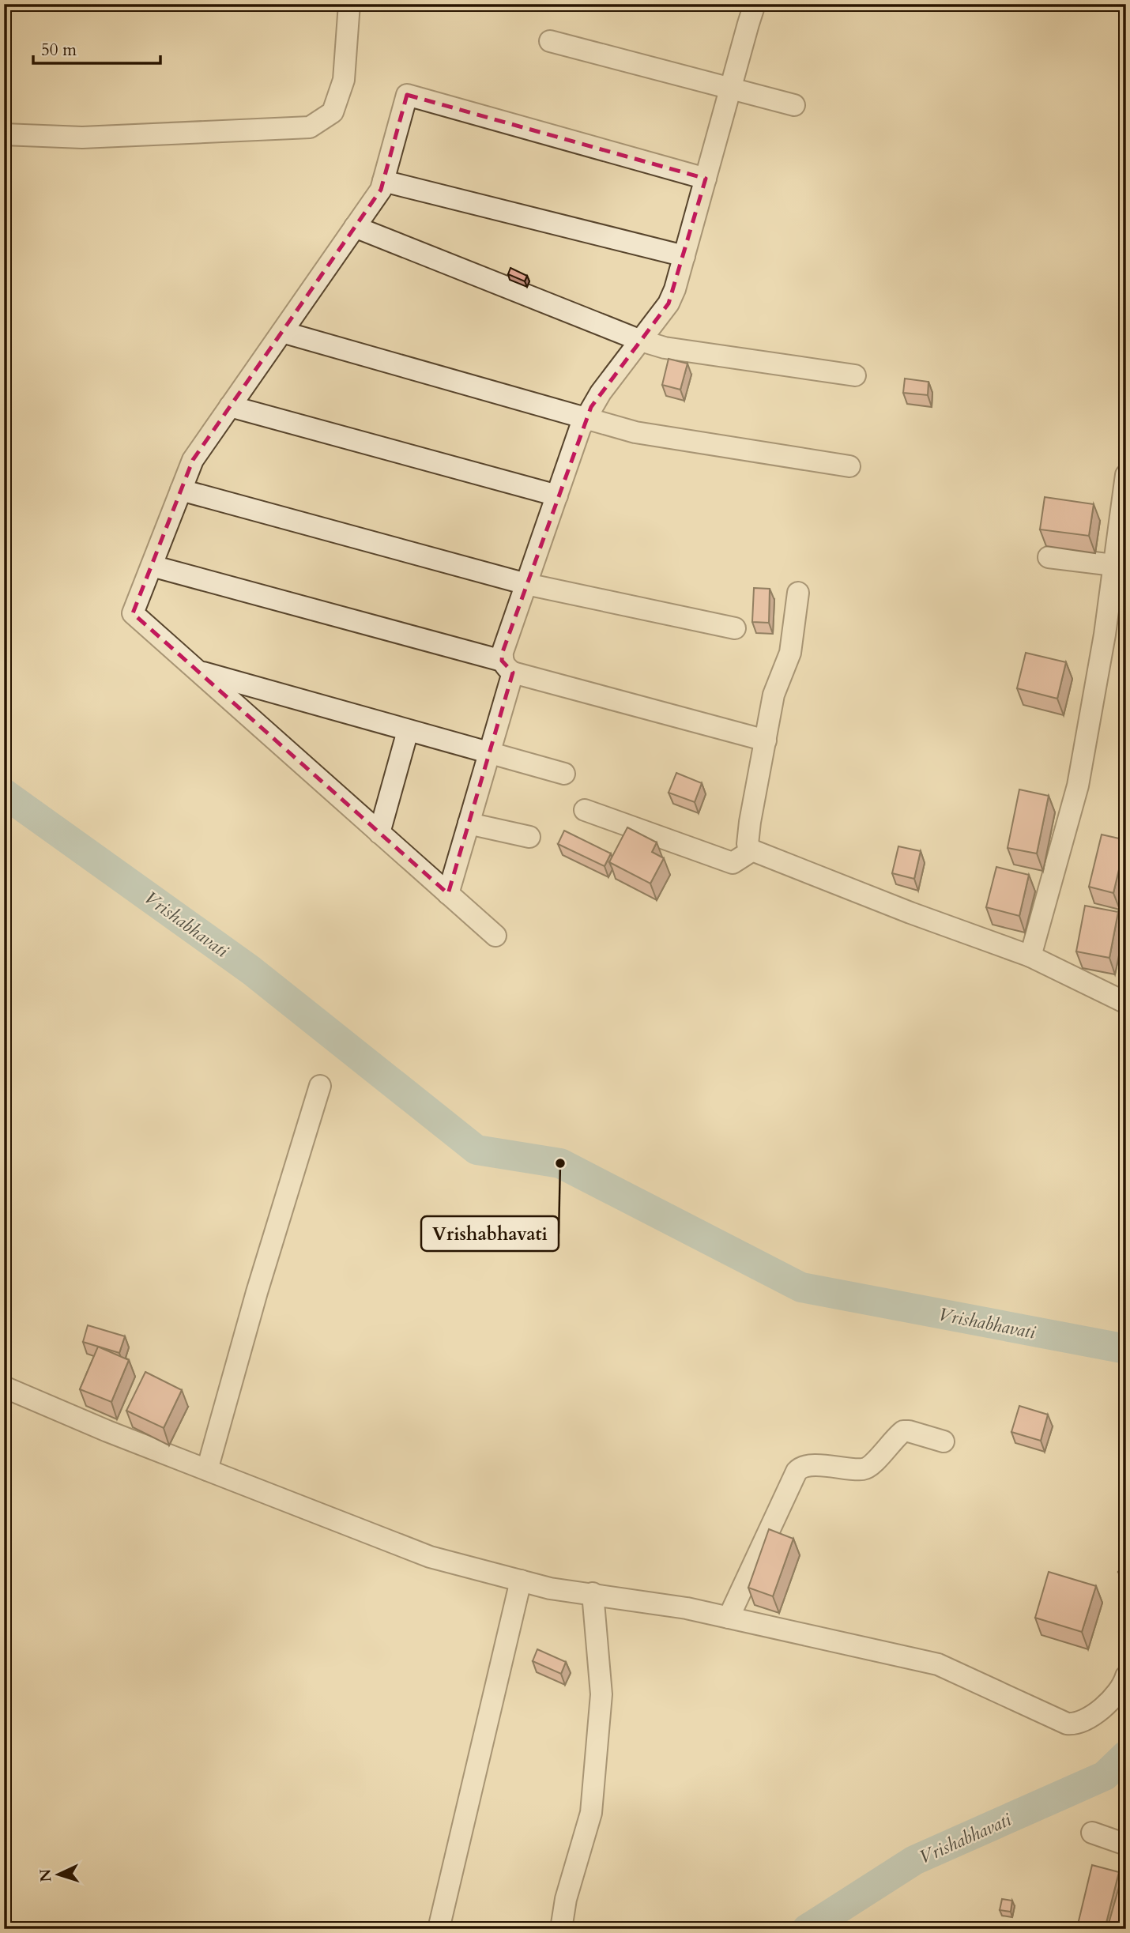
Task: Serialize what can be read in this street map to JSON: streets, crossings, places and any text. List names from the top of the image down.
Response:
{
  "water": ["Vrishabhavati"],
  "places": ["Vrishabhavati"],
  "scale_bar": "50 m",
  "north": "left"
}
